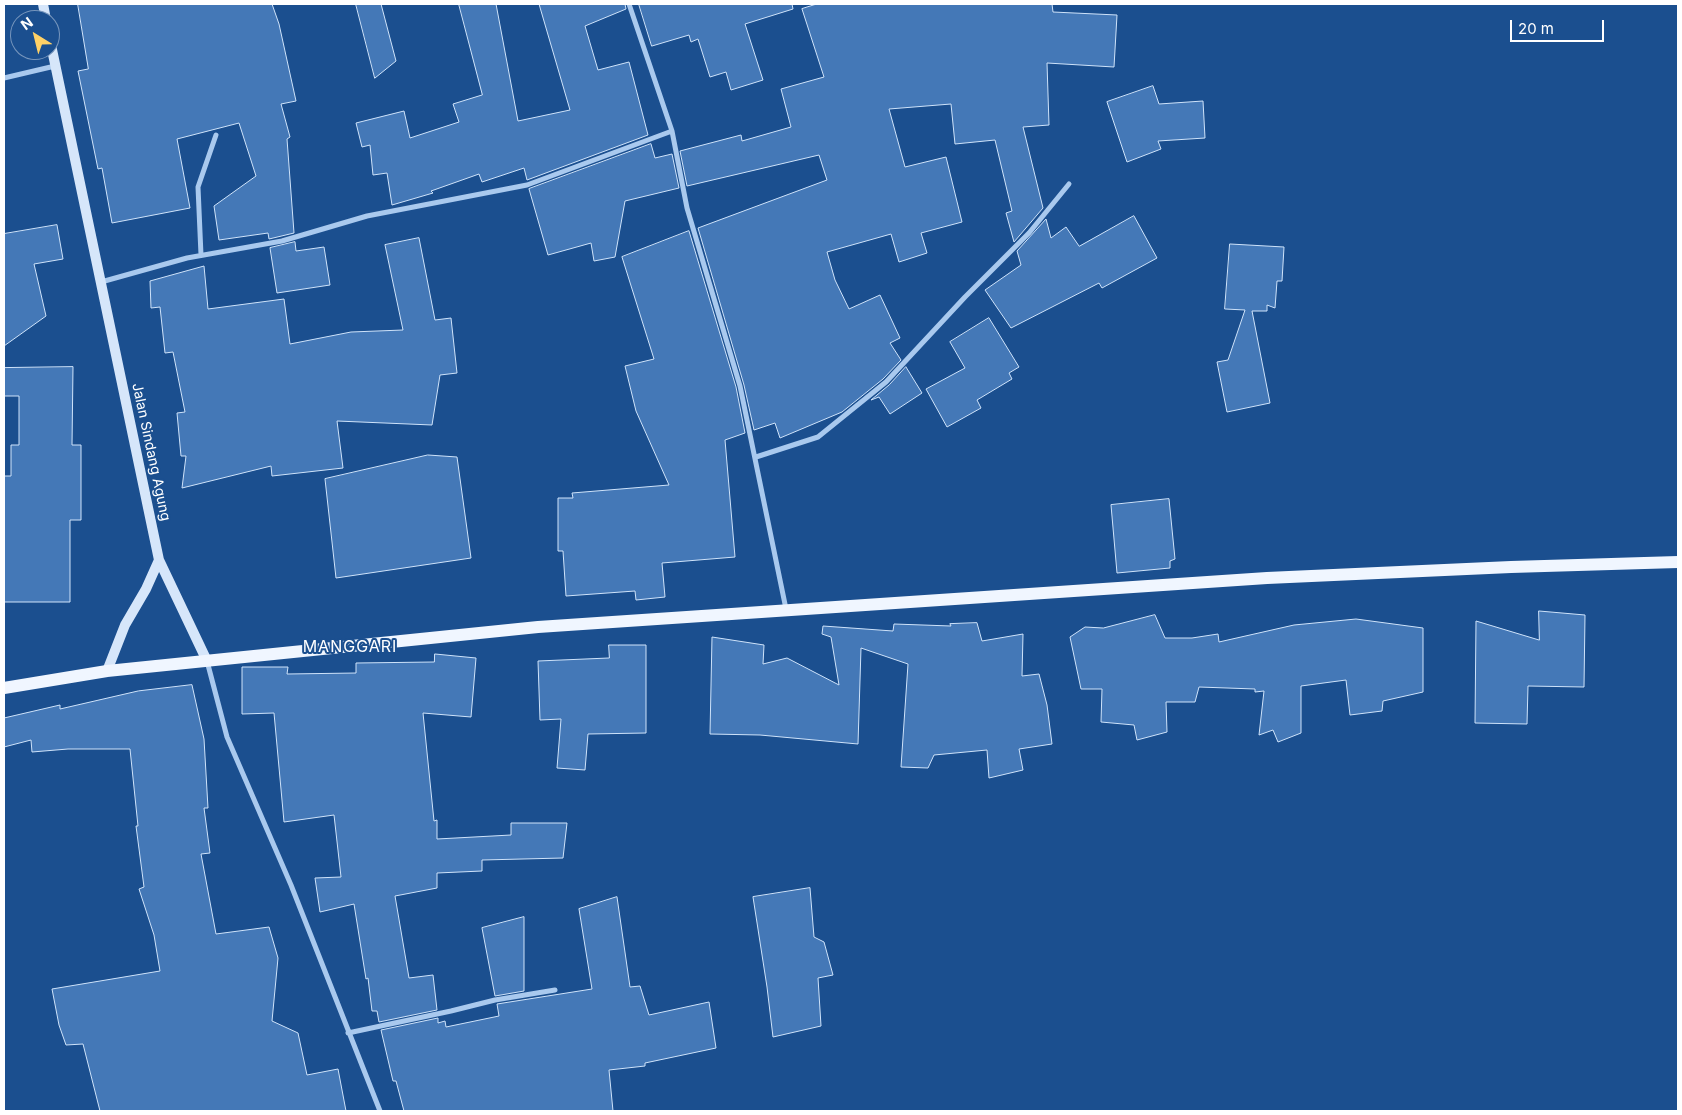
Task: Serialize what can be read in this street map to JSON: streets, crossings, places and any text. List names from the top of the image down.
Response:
{
  "streets": {
    "main road": ["Jalan Sindang Agung"]
  },
  "districts": ["MANGGARI"],
  "scale_bar": "20 m",
  "north": "top left"
}
